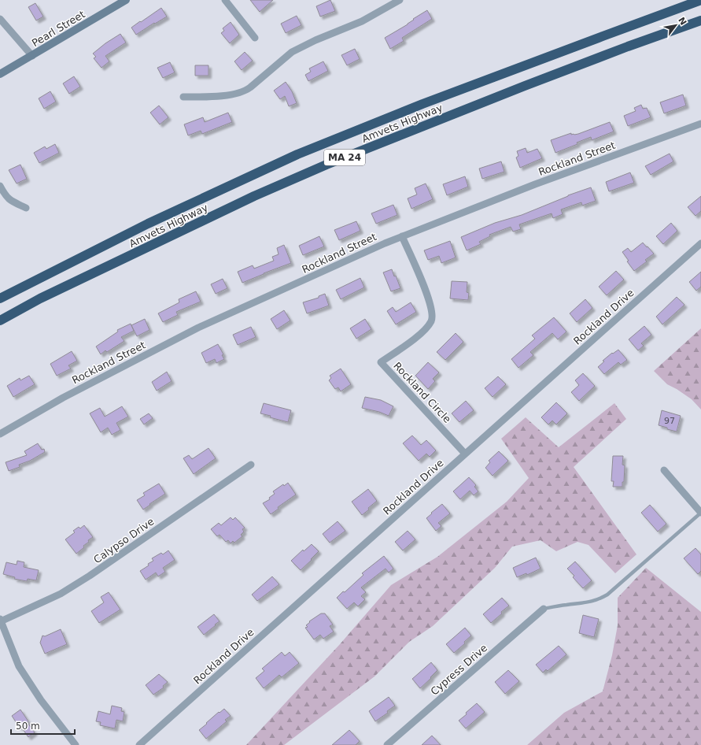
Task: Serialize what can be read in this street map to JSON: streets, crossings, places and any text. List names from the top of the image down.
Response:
{
  "streets": {
    "highway": ["Amvets Highway", "MA 24"],
    "street": [
      "Pearl Street",
      "Rockland Street",
      "Rockland Drive",
      "Rockland Circle",
      "Calypso Drive",
      "Cypress Drive"
    ]
  },
  "crossings": [
    ["Rockland Street", "Rockland Circle"],
    ["Rockland Drive", "Rockland Circle"]
  ],
  "house_numbers": ["97"],
  "scale_bar": "50 m",
  "north": "top right"
}
